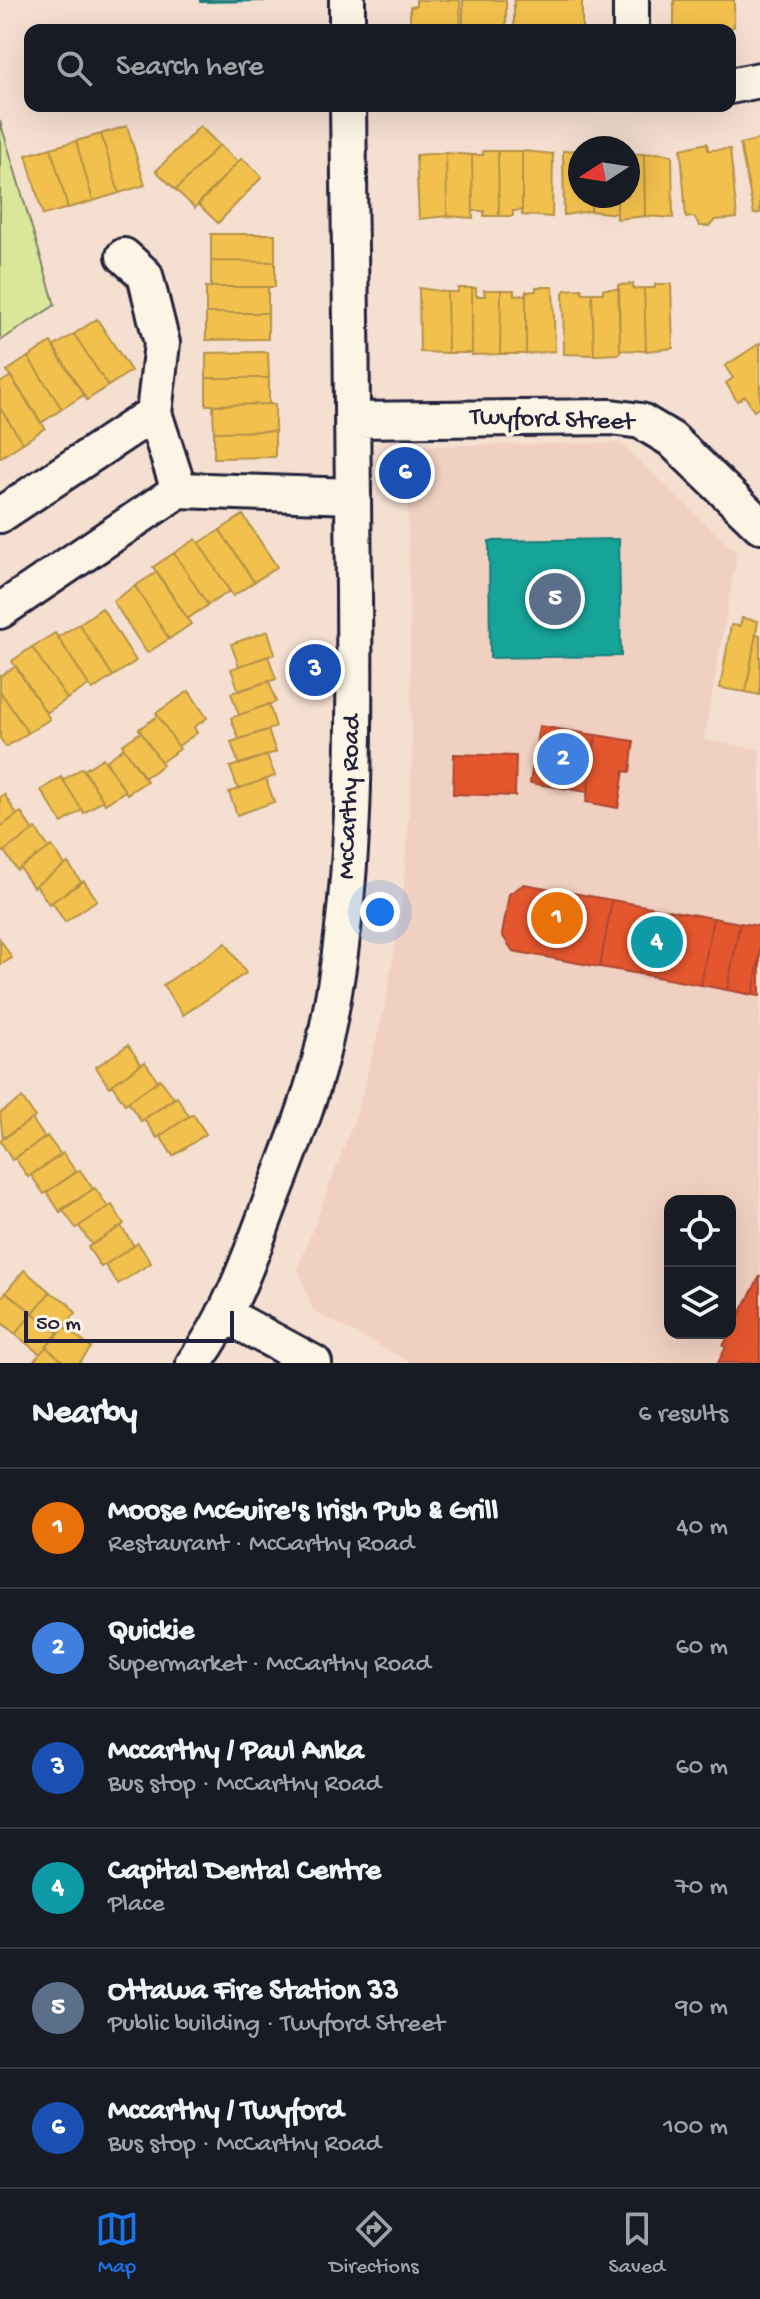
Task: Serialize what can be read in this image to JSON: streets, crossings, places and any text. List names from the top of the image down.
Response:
{
  "streets": {
    "street": ["Twyford Street", "McCarthy Road"]
  },
  "crossings": [
    ["Twyford Street", "McCarthy Road"]
  ],
  "scale_bar": "50 m",
  "north": "left",
  "page": {
    "search": "Search here",
    "pins": [
      "6",
      "5",
      "3",
      "2",
      "1",
      "4"
    ],
    "scale": "50 m",
    "heading": ["Nearby", "6 results"],
    "list": [
      {
        "mark": "1",
        "name": "Moose McGuire's Irish Pub & Grill",
        "note": "Restaurant · McCarthy Road",
        "value": "40 m"
      },
      {
        "mark": "2",
        "name": "Quickie",
        "note": "Supermarket · McCarthy Road",
        "value": "60 m"
      },
      {
        "mark": "3",
        "name": "Mccarthy / Paul Anka",
        "note": "Bus stop · McCarthy Road",
        "value": "60 m"
      },
      {
        "mark": "4",
        "name": "Capital Dental Centre",
        "note": "Place",
        "value": "70 m"
      },
      {
        "mark": "5",
        "name": "Ottawa Fire Station 33",
        "note": "Public building · Twyford Street",
        "value": "90 m"
      },
      {
        "mark": "6",
        "name": "Mccarthy / Twyford",
        "note": "Bus stop · McCarthy Road",
        "value": "100 m"
      }
    ],
    "nav": ["Map", "Directions", "Saved"]
  }
}
